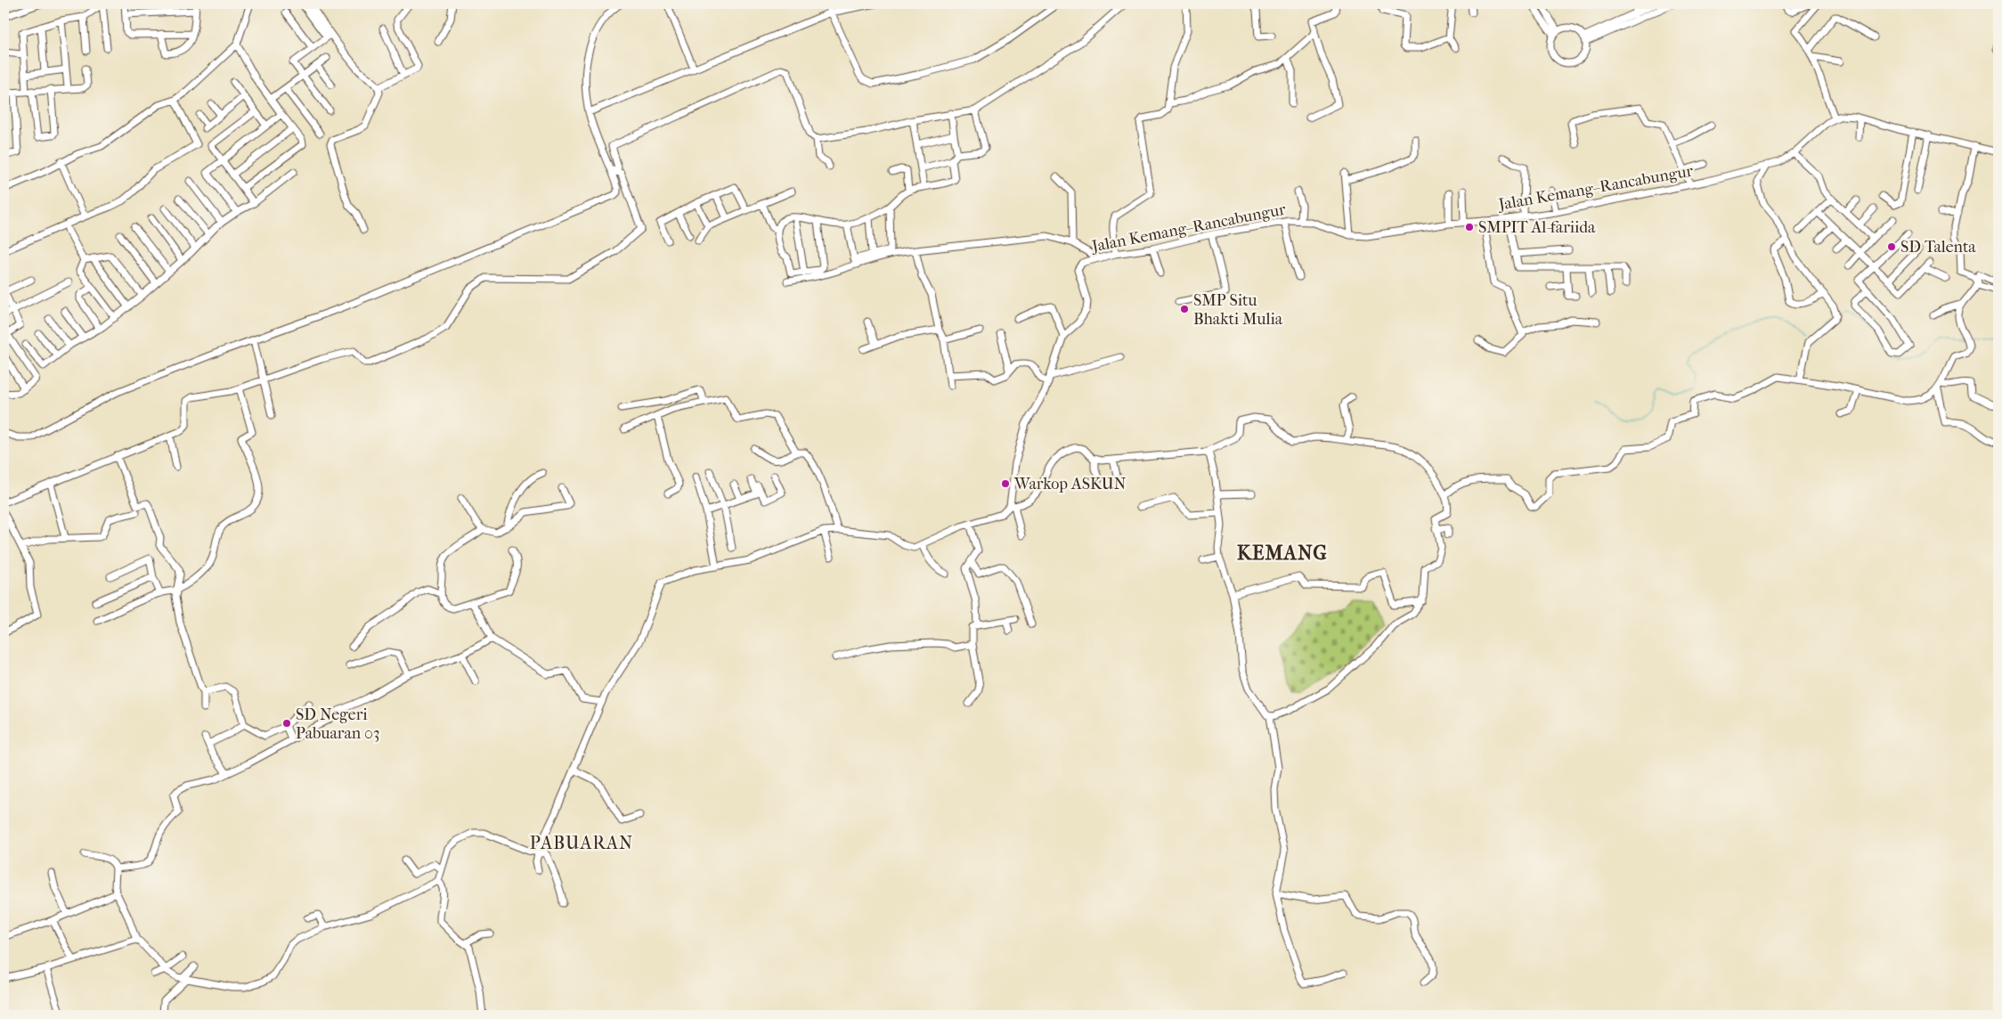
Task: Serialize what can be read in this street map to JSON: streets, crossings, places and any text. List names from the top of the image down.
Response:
{
  "streets": {
    "street": ["Jalan Kemang–Rancabungur"]
  },
  "districts": ["KEMANG", "PABUARAN"],
  "places": [
    "SMPIT Al-fariida",
    "SD Talenta",
    "SMP Situ Bhakti Mulia",
    "Warkop ASKUN",
    "SD Negeri Pabuaran 03"
  ]
}
